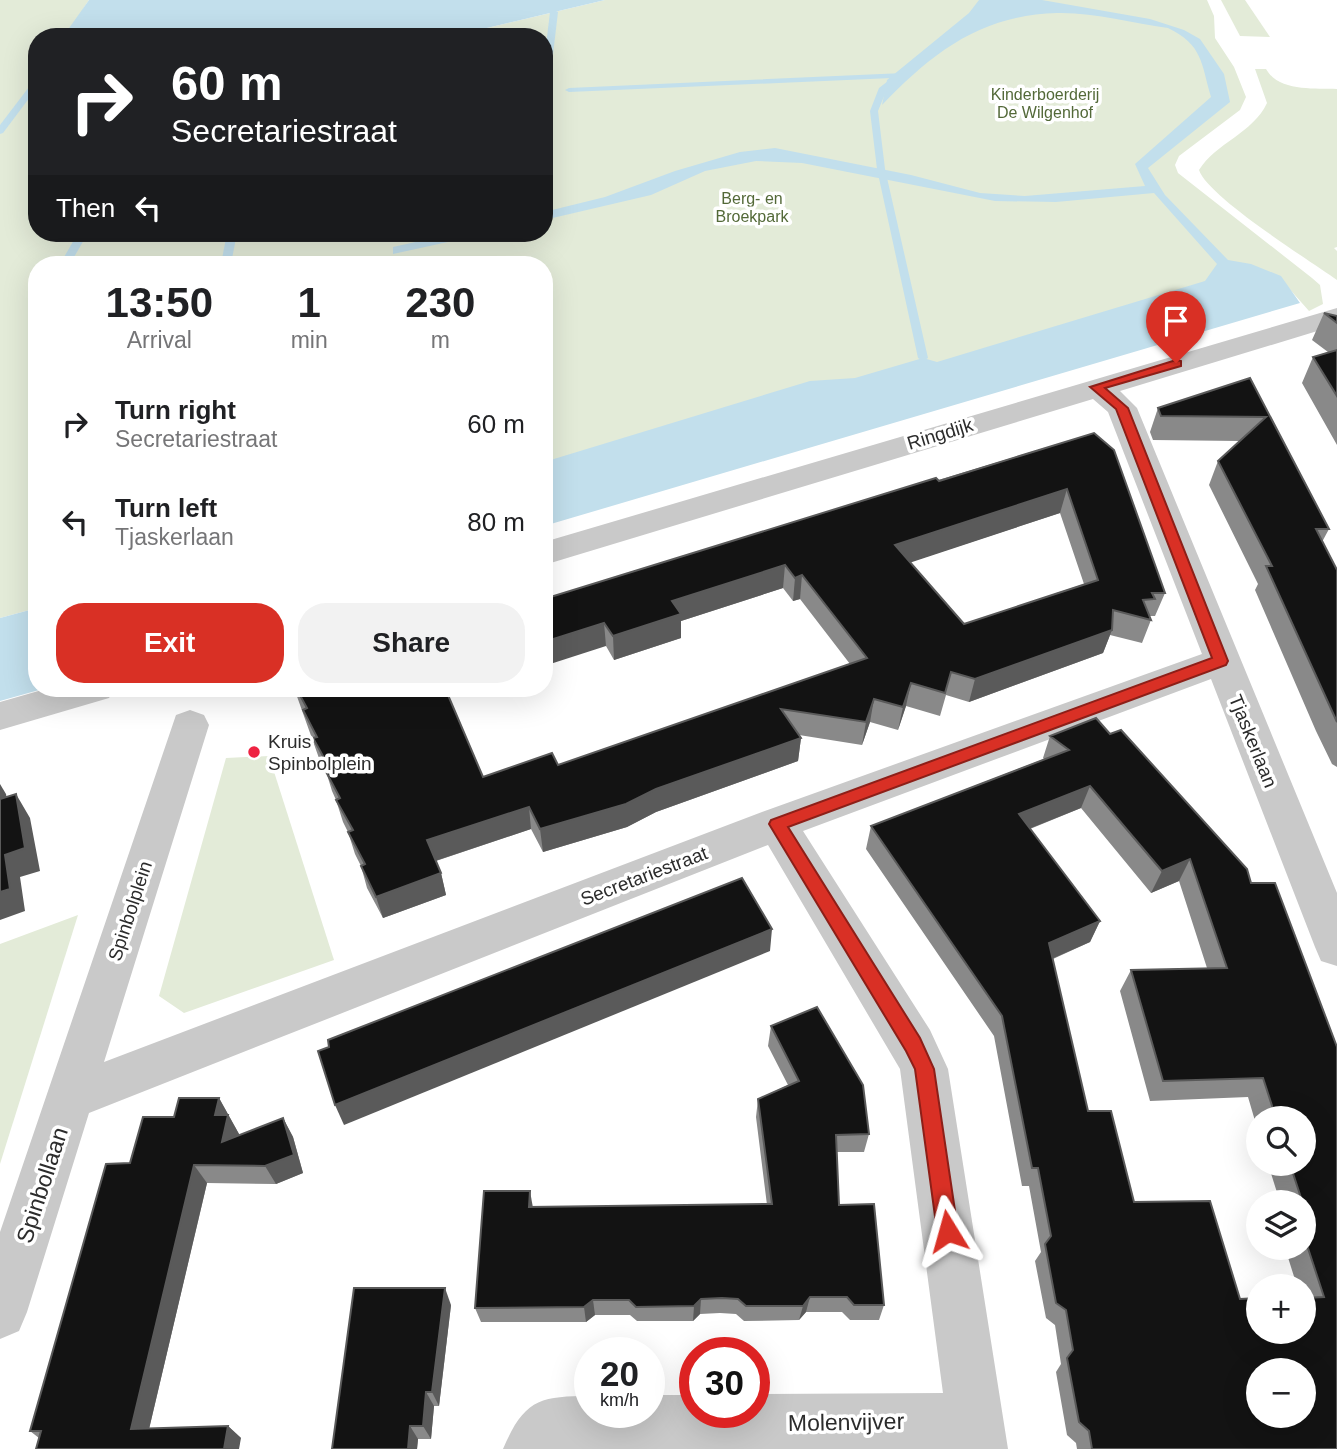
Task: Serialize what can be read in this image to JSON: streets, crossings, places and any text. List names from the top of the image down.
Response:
{
  "streets": {
    "street": [
      "Ringdijk",
      "Tjaskerlaan",
      "Secretariestraat",
      "Spinbolplein",
      "Spinbollaan",
      "Molenvijver"
    ]
  },
  "crossings": [
    ["Ringdijk", "Tjaskerlaan"],
    ["Tjaskerlaan", "Secretariestraat"],
    ["Secretariestraat", "Spinbolplein"],
    ["Secretariestraat", "Spinbollaan"],
    ["Spinbolplein", "Spinbollaan"]
  ],
  "parks": ["Kinderboerderij De Wilgenhof", "Berg- en Broekpark"],
  "places": ["Kruis Spinbolplein"],
  "page": {
    "turn": ["60 m", "Secretariestraat"],
    "then": "Then",
    "eta": [
      "13:50",
      "Arrival",
      "1",
      "min",
      "230",
      "m"
    ],
    "list": [
      {
        "name": "Turn right",
        "note": "Secretariestraat",
        "value": "60 m"
      },
      {
        "name": "Turn left",
        "note": "Tjaskerlaan",
        "value": "80 m"
      }
    ],
    "buttons": ["Exit", "Share"],
    "map_buttons": ["+", "−"],
    "speed": "20 km/h",
    "limit": "30"
  }
}
